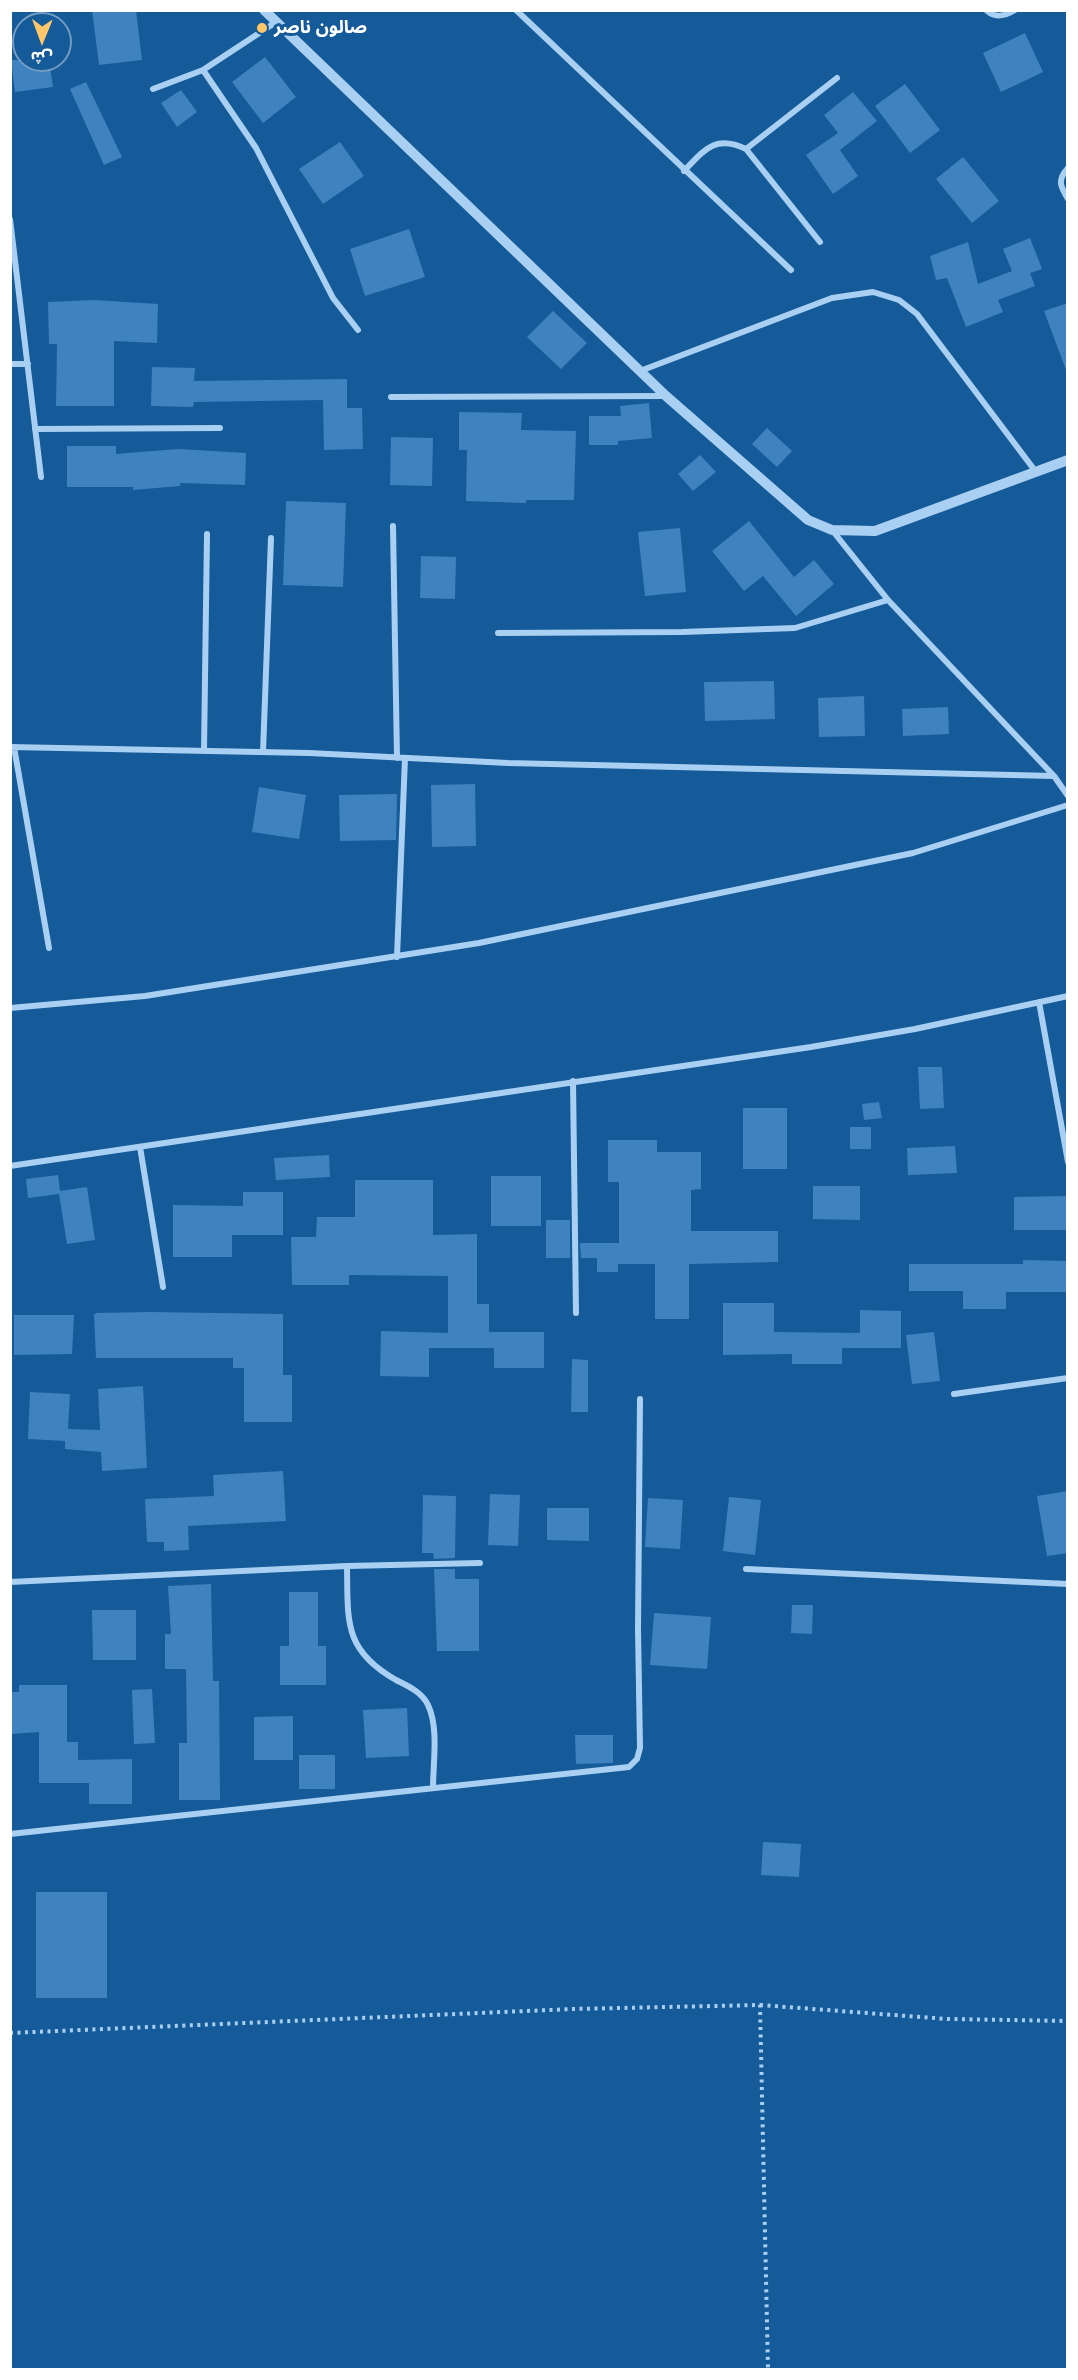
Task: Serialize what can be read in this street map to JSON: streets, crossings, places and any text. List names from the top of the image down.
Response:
{
  "places": ["صالون ناصر"],
  "north": "bottom"
}
